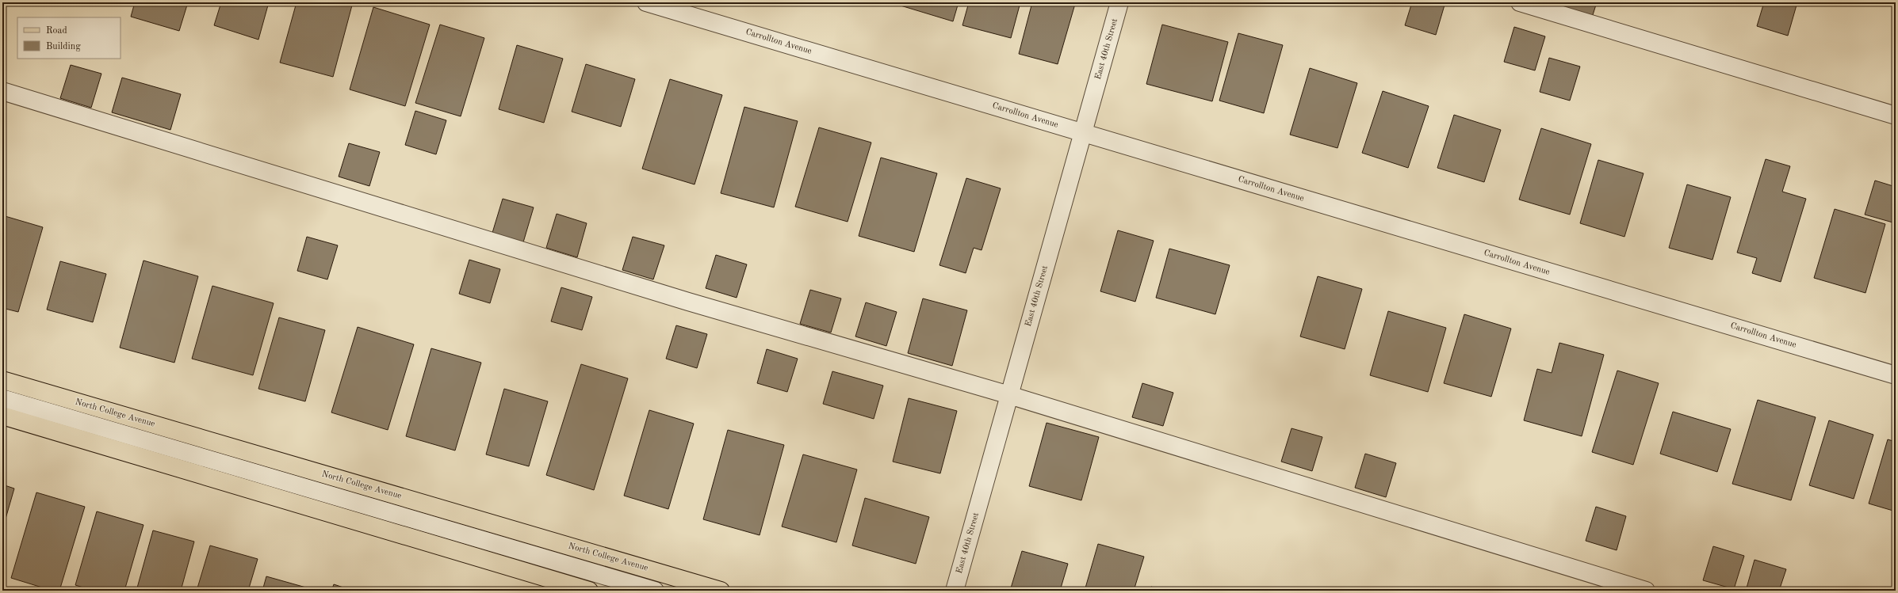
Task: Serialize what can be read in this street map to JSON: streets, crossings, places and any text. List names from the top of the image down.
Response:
{
  "streets": {
    "main road": ["North College Avenue"],
    "street": ["Carrollton Avenue", "East 40th Street"]
  },
  "crossings": [
    ["Carrollton Avenue", "East 40th Street"]
  ],
  "legend": ["Road", "Building"]
}
